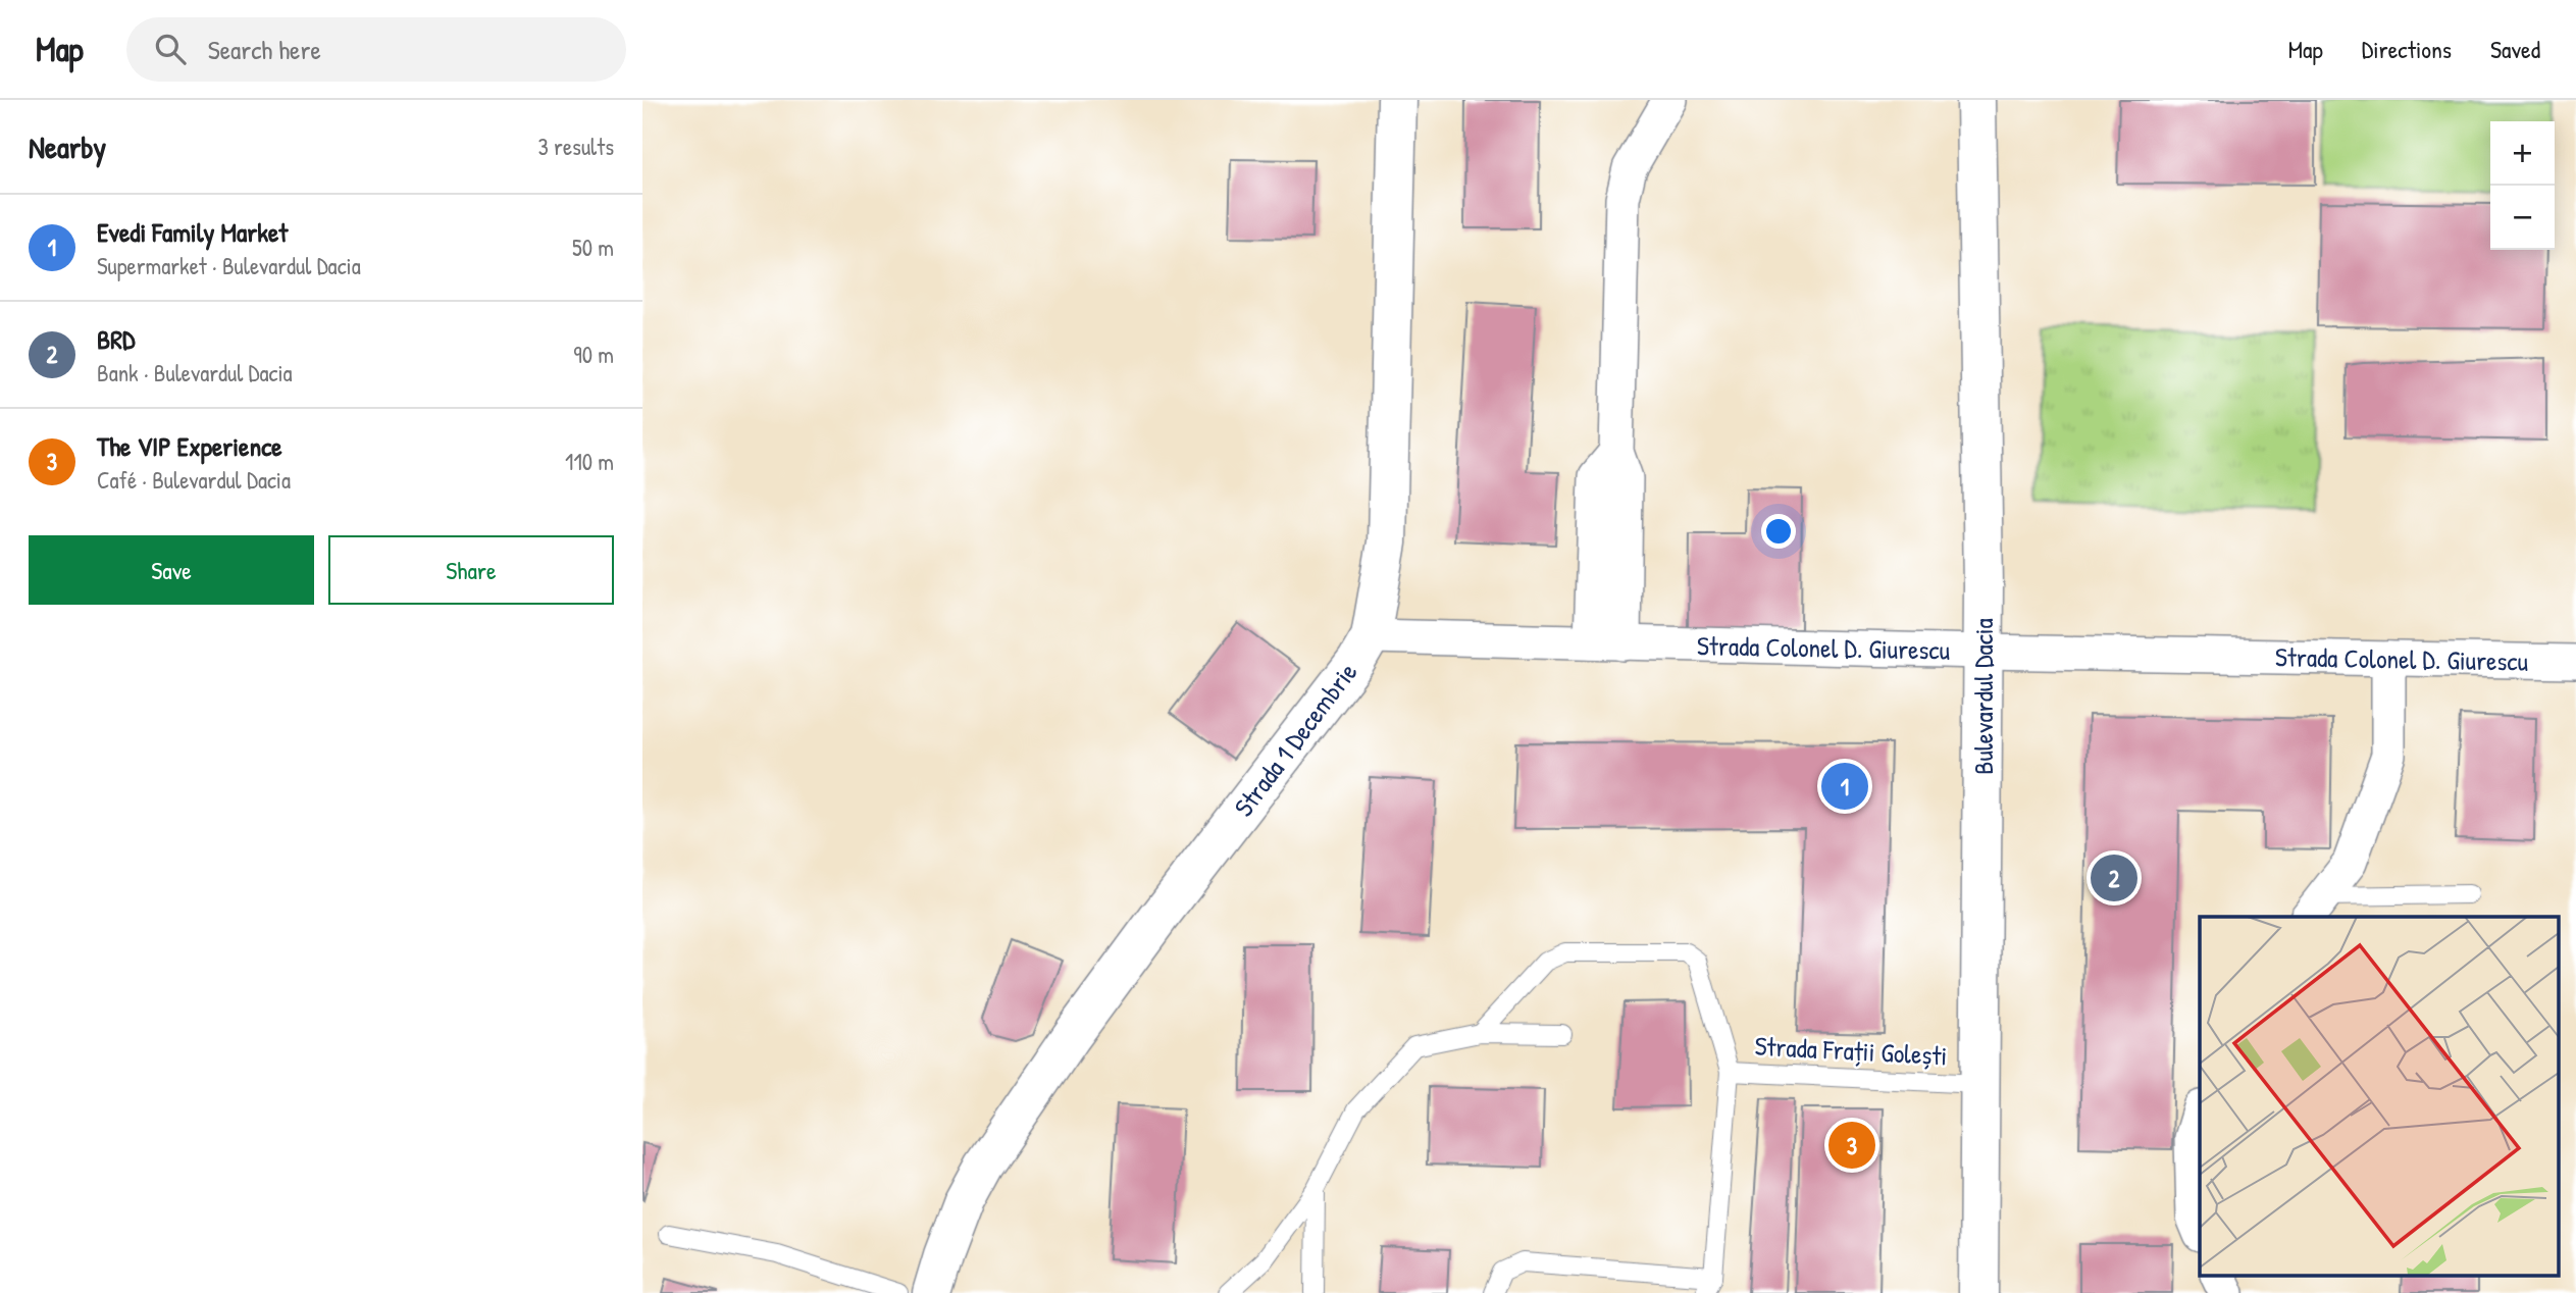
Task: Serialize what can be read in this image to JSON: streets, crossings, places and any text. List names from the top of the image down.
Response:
{
  "streets": {
    "street": ["Strada Colonel D. Giurescu", "Bulevardul Dacia", "Strada 1 Decembrie"],
    "lane": ["Strada Frații Golești"]
  },
  "crossings": [
    ["Strada Colonel D. Giurescu", "Bulevardul Dacia"],
    ["Strada Colonel D. Giurescu", "Strada 1 Decembrie"],
    ["Bulevardul Dacia", "Strada Frații Golești"]
  ],
  "page": {
    "header": "Map",
    "search": "Search here",
    "nav": ["Map", "Directions", "Saved"],
    "heading": ["Nearby", "3 results"],
    "map_buttons": ["+", "−"],
    "list": [
      {
        "mark": "1",
        "name": "Evedi Family Market",
        "note": "Supermarket · Bulevardul Dacia",
        "value": "50 m"
      },
      {
        "mark": "2",
        "name": "BRD",
        "note": "Bank · Bulevardul Dacia",
        "value": "90 m"
      },
      {
        "mark": "3",
        "name": "The VIP Experience",
        "note": "Café · Bulevardul Dacia",
        "value": "110 m"
      }
    ],
    "buttons": ["Save", "Share"],
    "pins": ["1", "2", "3"]
  }
}
